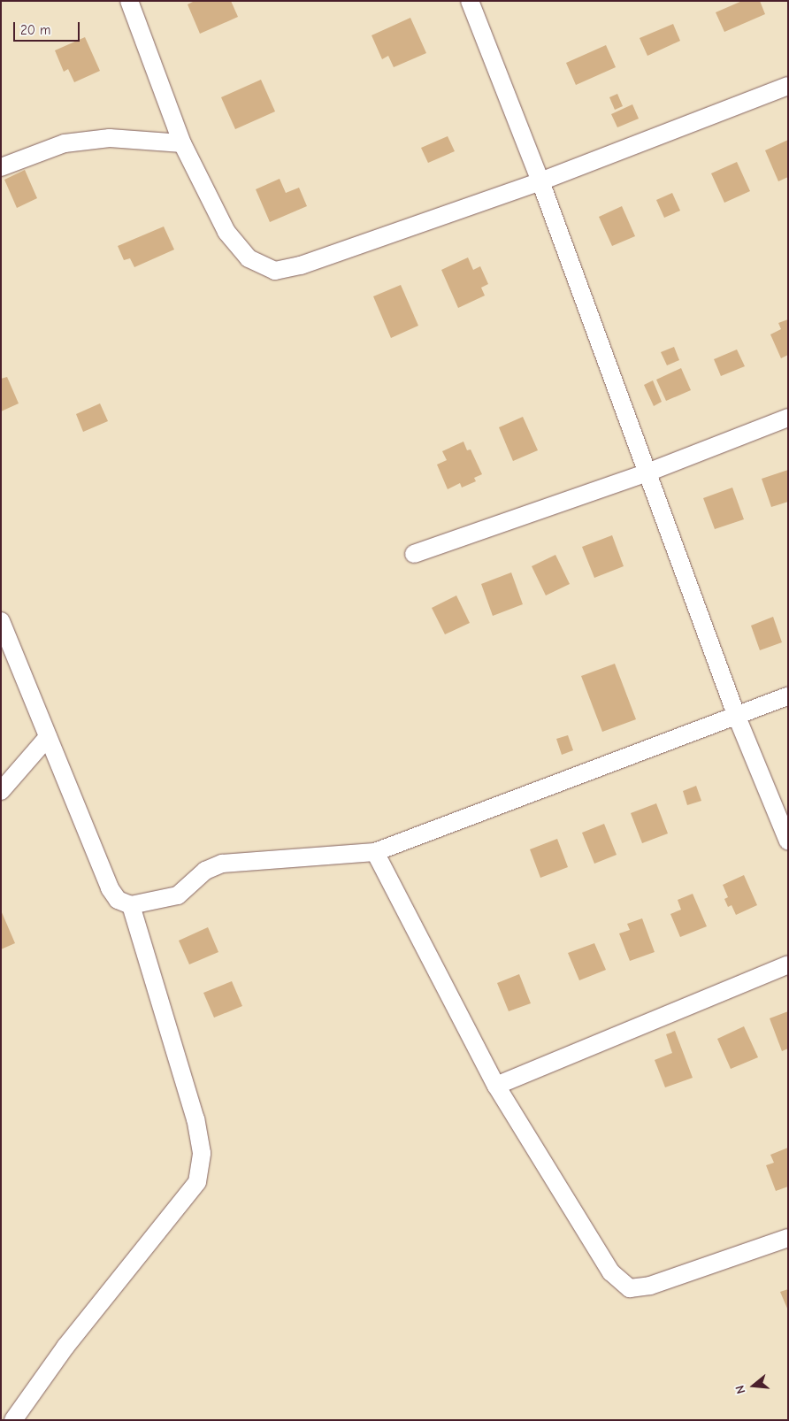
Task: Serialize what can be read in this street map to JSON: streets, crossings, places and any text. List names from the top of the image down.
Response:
{
  "scale_bar": "20 m",
  "north": "left"
}
